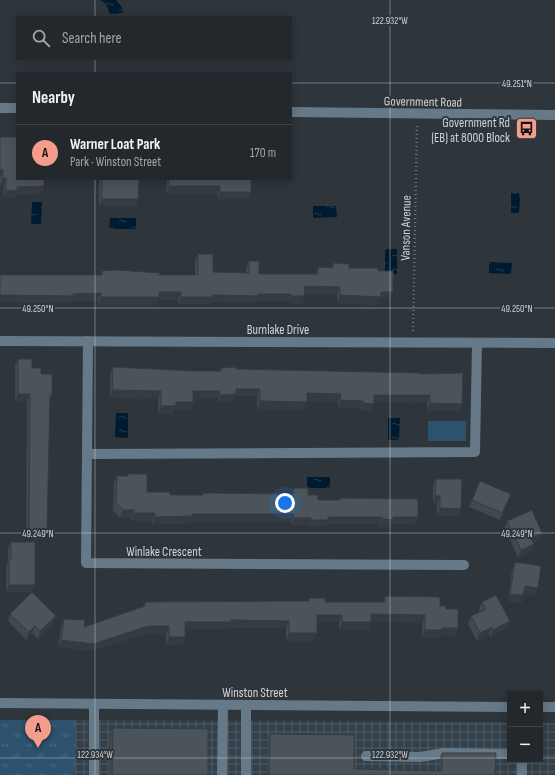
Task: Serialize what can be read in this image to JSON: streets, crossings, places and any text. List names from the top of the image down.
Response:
{
  "streets": {
    "street": [
      "Government Road",
      "Burnlake Drive",
      "Winlake Crescent",
      "Winston Street"
    ],
    "path": ["Vanson Avenue"]
  },
  "crossings": [
    ["Government Road", "Vanson Avenue"],
    ["Vanson Avenue", "Burnlake Drive"],
    ["Burnlake Drive", "Winlake Crescent"]
  ],
  "places": {
    "bus stop": ["Government Rd (EB) at 8000 Block"]
  },
  "page": {
    "search": "Search here",
    "heading": "Nearby",
    "list": [
      {
        "mark": "A",
        "name": "Warner Loat Park",
        "note": "Park · Winston Street",
        "value": "170 m"
      }
    ],
    "map_buttons": ["+", "−"],
    "pins": "A"
  },
  "coordinates": [
    "122.932°W",
    "49.251°N",
    "49.250°N",
    "49.249°N",
    "122.934°W"
  ]
}
